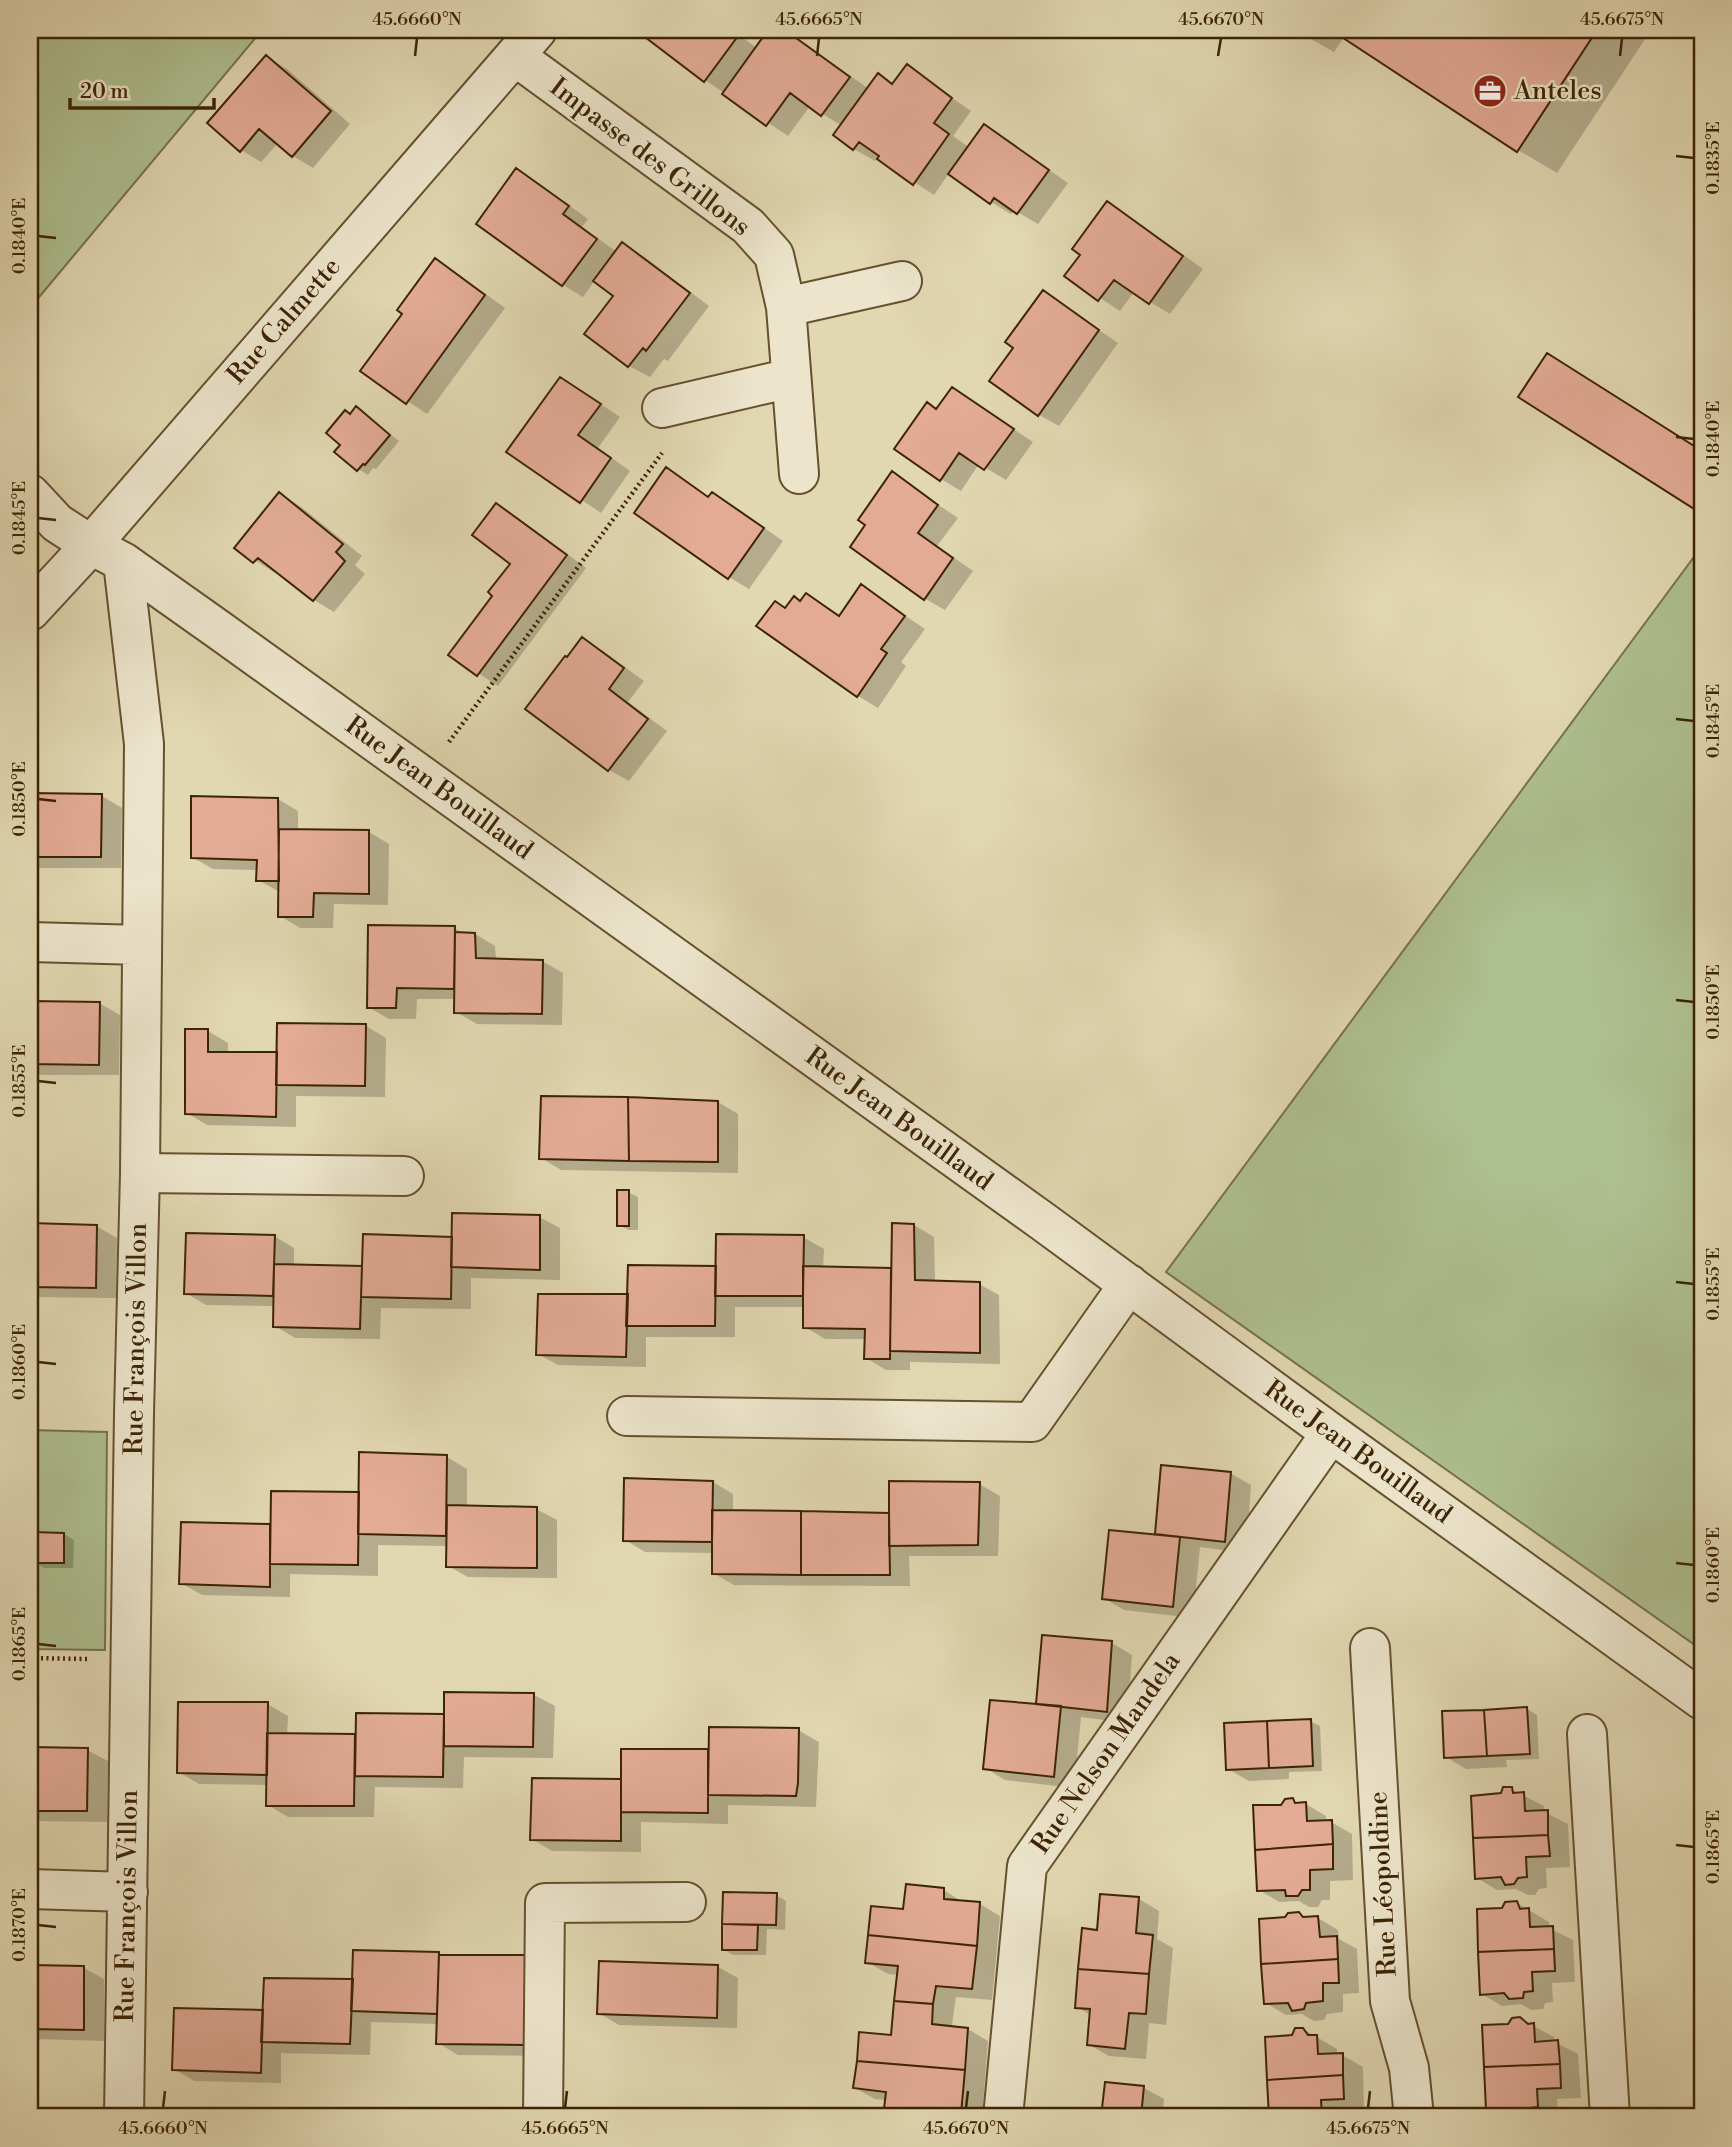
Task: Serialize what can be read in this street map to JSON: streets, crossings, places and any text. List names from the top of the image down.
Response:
{
  "streets": {
    "street": [
      "Impasse des Grillons",
      "Rue Calmette",
      "Rue Jean Bouillaud",
      "Rue François Villon",
      "Rue Nelson Mandela",
      "Rue Léopoldine"
    ]
  },
  "crossings": [
    ["Impasse des Grillons", "Rue Calmette"],
    ["Rue Calmette", "Rue Jean Bouillaud"],
    ["Rue Calmette", "Rue François Villon"],
    ["Rue Jean Bouillaud", "Rue François Villon"],
    ["Rue Jean Bouillaud", "Rue Nelson Mandela"]
  ],
  "places": {
    "office": ["Anteles"]
  },
  "scale_bar": "20 m",
  "coordinates": [
    "45.6660°N",
    "45.6665°N",
    "45.6670°N",
    "45.6675°N",
    "0.1835°E",
    "0.1840°E",
    "0.1845°E",
    "0.1850°E",
    "0.1855°E",
    "0.1860°E",
    "0.1865°E",
    "0.1870°E"
  ]
}
